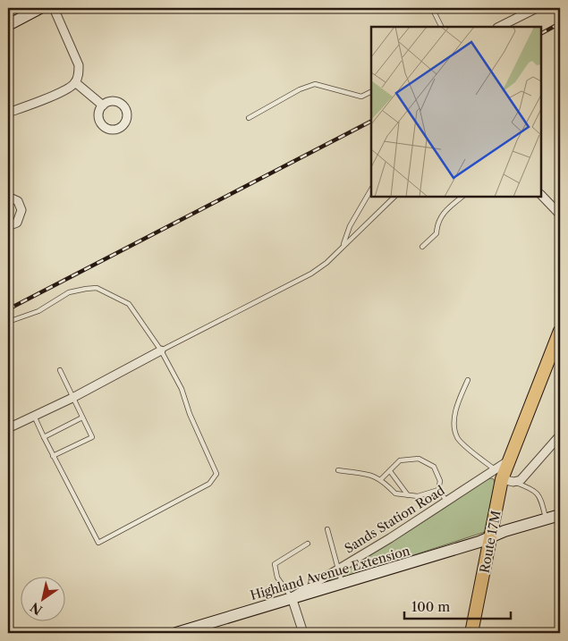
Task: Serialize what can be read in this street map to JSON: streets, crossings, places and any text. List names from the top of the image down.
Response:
{
  "streets": {
    "main road": ["Route 17M"],
    "street": ["Sands Station Road", "Highland Avenue Extension"]
  },
  "crossings": [
    ["Sands Station Road", "Route 17M"],
    ["Sands Station Road", "Highland Avenue Extension"],
    ["Route 17M", "Highland Avenue Extension"]
  ],
  "scale_bar": "100 m",
  "north": "bottom left"
}
